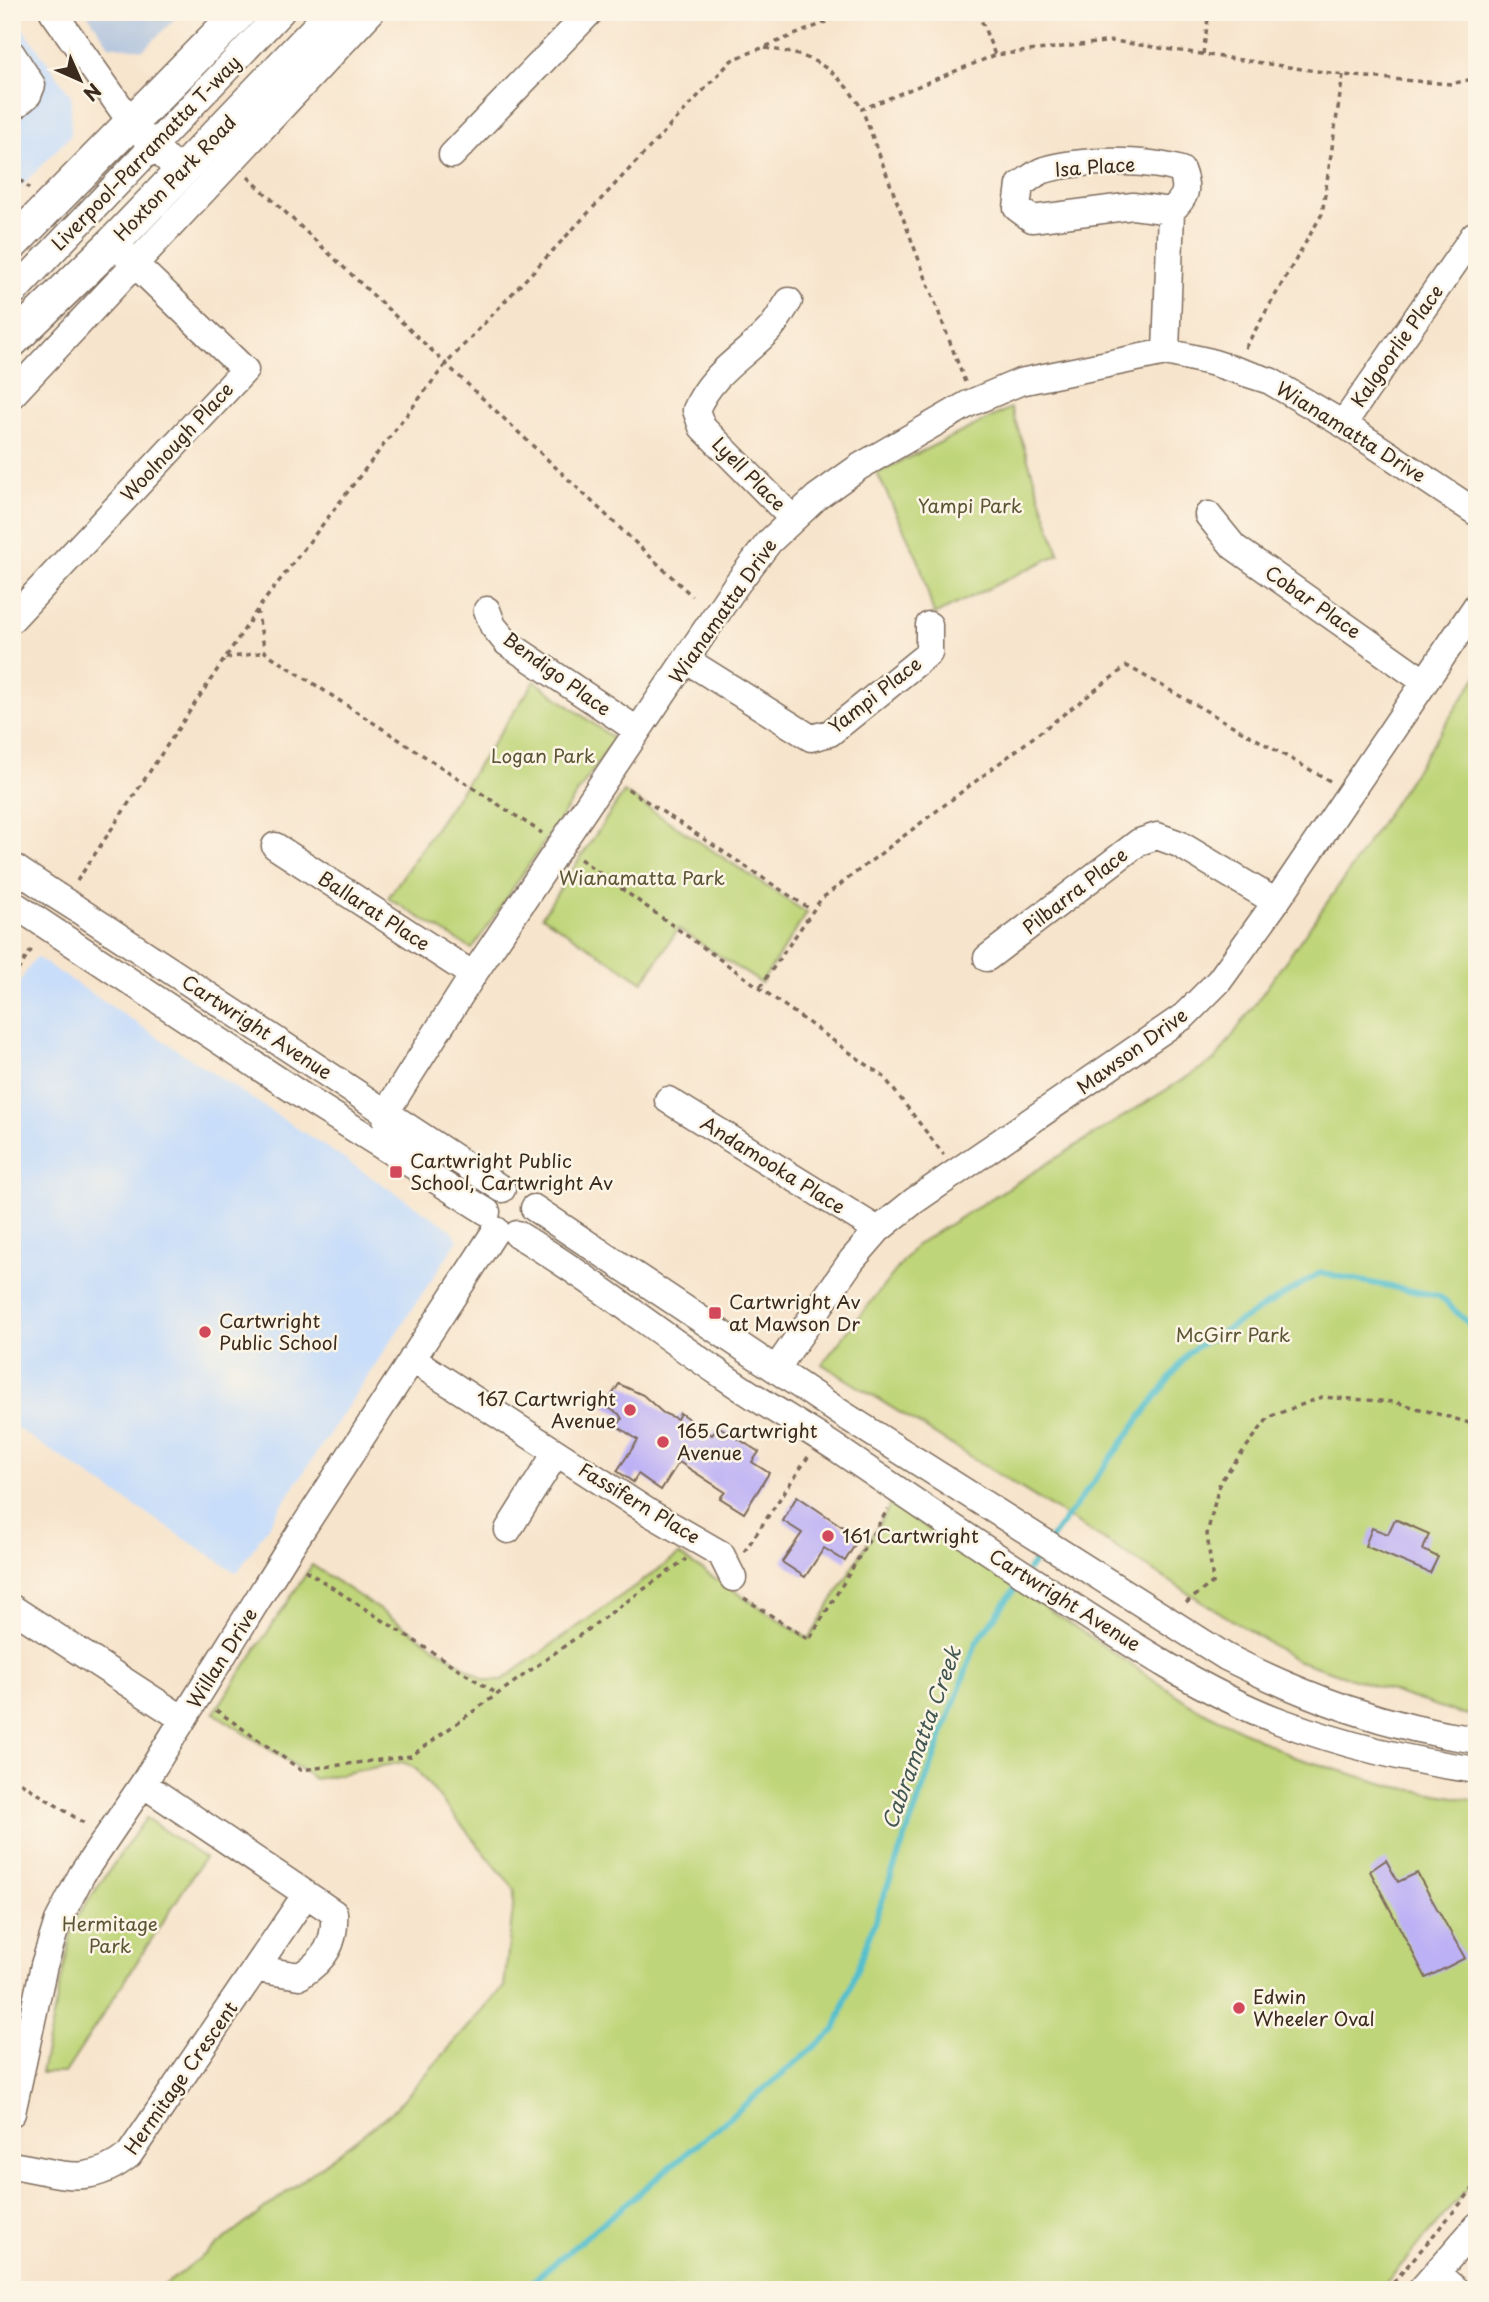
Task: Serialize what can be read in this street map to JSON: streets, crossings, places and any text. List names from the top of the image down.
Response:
{
  "streets": {
    "main road": ["Hoxton Park Road"],
    "street": [
      "Liverpool–Parramatta T-way",
      "Isa Place",
      "Kalgoorlie Place",
      "Wianamatta Drive",
      "Woolnough Place",
      "Lyell Place",
      "Cobar Place",
      "Bendigo Place",
      "Yampi Place",
      "Pilbarra Place",
      "Ballarat Place",
      "Cartwright Avenue",
      "Mawson Drive",
      "Andamooka Place",
      "Fassifern Place",
      "Willan Drive",
      "Hermitage Crescent"
    ]
  },
  "crossings": [
    ["Isa Place", "Wianamatta Drive"],
    ["Hoxton Park Road", "Woolnough Place"],
    ["Kalgoorlie Place", "Wianamatta Drive"],
    ["Wianamatta Drive", "Lyell Place"],
    ["Wianamatta Drive", "Bendigo Place"],
    ["Wianamatta Drive", "Yampi Place"],
    ["Wianamatta Drive", "Ballarat Place"],
    ["Wianamatta Drive", "Cartwright Avenue"],
    ["Cobar Place", "Mawson Drive"],
    ["Pilbarra Place", "Mawson Drive"],
    ["Cartwright Avenue", "Mawson Drive"],
    ["Cartwright Avenue", "Willan Drive"],
    ["Mawson Drive", "Andamooka Place"],
    ["Fassifern Place", "Willan Drive"]
  ],
  "water": ["Cabramatta Creek"],
  "parks": [
    "Yampi Park",
    "Logan Park",
    "Wianamatta Park",
    "McGirr Park",
    "Hermitage Park"
  ],
  "places": {
    "transit": ["Cartwright Public School, Cartwright Av", "Cartwright Av at Mawson Dr"],
    "other": [
      "Cartwright Public School",
      "167 Cartwright Avenue",
      "165 Cartwright Avenue",
      "161 Cartwright",
      "Edwin Wheeler Oval"
    ]
  },
  "north": "bottom right"
}
